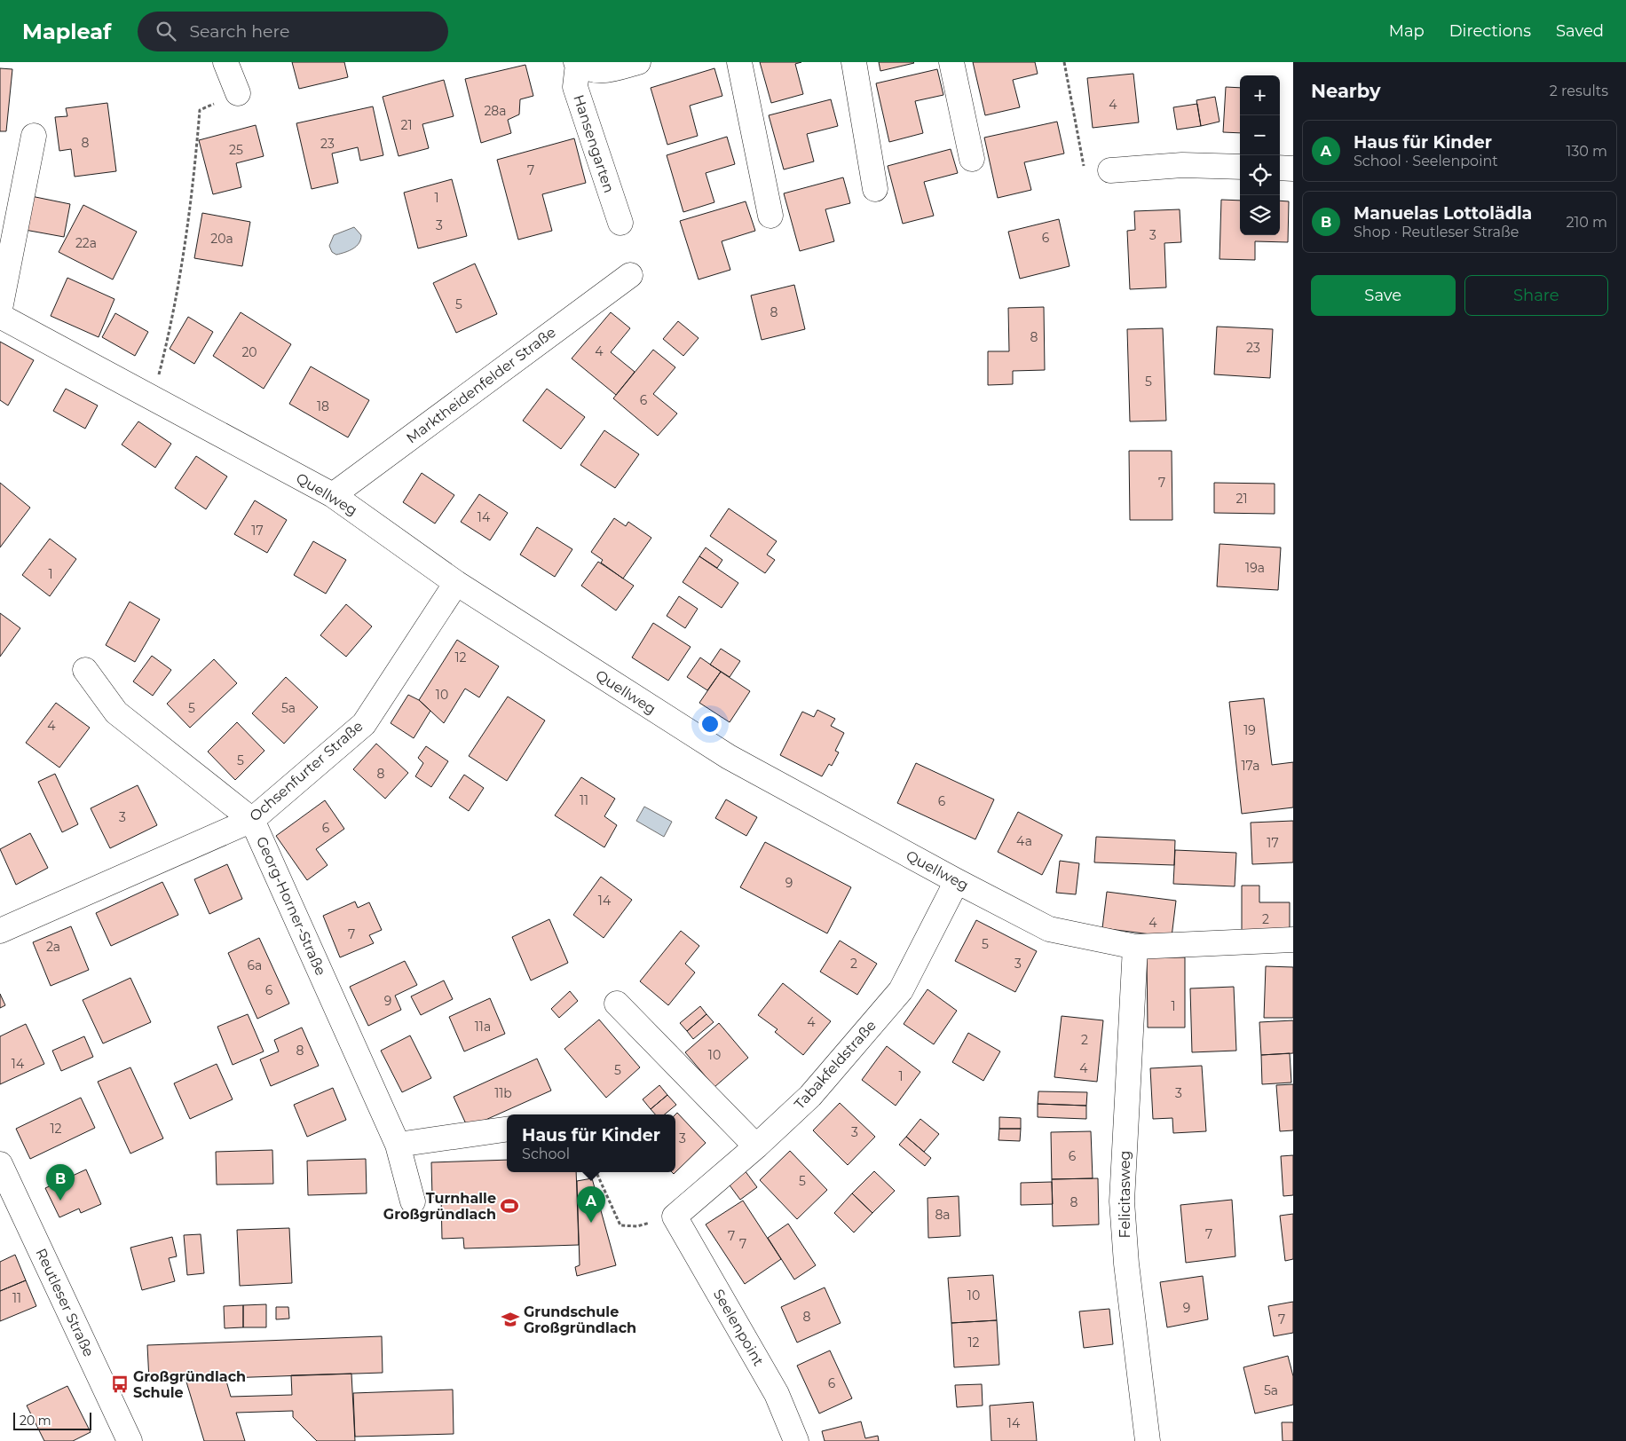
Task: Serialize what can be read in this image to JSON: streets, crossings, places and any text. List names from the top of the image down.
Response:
{
  "streets": {
    "street": [
      "Hansengarten",
      "Marktheidenfelder Straße",
      "Quellweg",
      "Ochsenfurter Straße",
      "Georg-Horner-Straße",
      "Tabakfeldstraße",
      "Felicitasweg",
      "Reutleser Straße",
      "Seelenpoint"
    ]
  },
  "crossings": [
    ["Marktheidenfelder Straße", "Quellweg"],
    ["Quellweg", "Ochsenfurter Straße"],
    ["Quellweg", "Tabakfeldstraße"],
    ["Quellweg", "Felicitasweg"],
    ["Ochsenfurter Straße", "Georg-Horner-Straße"],
    ["Tabakfeldstraße", "Seelenpoint"]
  ],
  "places": {
    "sports": ["Turnhalle Großgründlach"],
    "school or university": ["Grundschule Großgründlach"],
    "bus stop": ["Großgründlach Schule"]
  },
  "house_numbers": [
    "4",
    "28a",
    "21",
    "8",
    "23",
    "25",
    "7",
    "1",
    "3",
    "3",
    "6",
    "20a",
    "22a",
    "5",
    "8",
    "8",
    "23",
    "4",
    "20",
    "5",
    "6",
    "18",
    "7",
    "21",
    "14",
    "17",
    "19a",
    "1",
    "12",
    "10",
    "5",
    "5a",
    "4",
    "19",
    "5",
    "17a",
    "8",
    "11",
    "6",
    "3",
    "6",
    "4a",
    "17",
    "9",
    "14",
    "2",
    "4",
    "7",
    "5",
    "2a",
    "2",
    "3",
    "6a",
    "6",
    "9",
    "1",
    "4",
    "11a",
    "2",
    "8",
    "10",
    "14",
    "4",
    "5",
    "1",
    "11b",
    "3",
    "12",
    "3",
    "3",
    "6",
    "5",
    "8",
    "8a",
    "7",
    "7",
    "7",
    "10",
    "11",
    "9",
    "8",
    "7",
    "12",
    "6",
    "5a",
    "14"
  ],
  "scale_bar": "20 m",
  "page": {
    "header": "Mapleaf",
    "search": "Search here",
    "nav": ["Map", "Directions", "Saved"],
    "heading": ["Nearby", "2 results"],
    "map_buttons": ["+", "−"],
    "list": [
      {
        "mark": "A",
        "name": "Haus für Kinder",
        "note": "School · Seelenpoint",
        "value": "130 m"
      },
      {
        "mark": "B",
        "name": "Manuelas Lottolädla",
        "note": "Shop · Reutleser Straße",
        "value": "210 m"
      }
    ],
    "buttons": ["Save", "Share"],
    "popup": ["Haus für Kinder", "School"],
    "pins": ["B", "A"],
    "scale": "20 m"
  }
}
